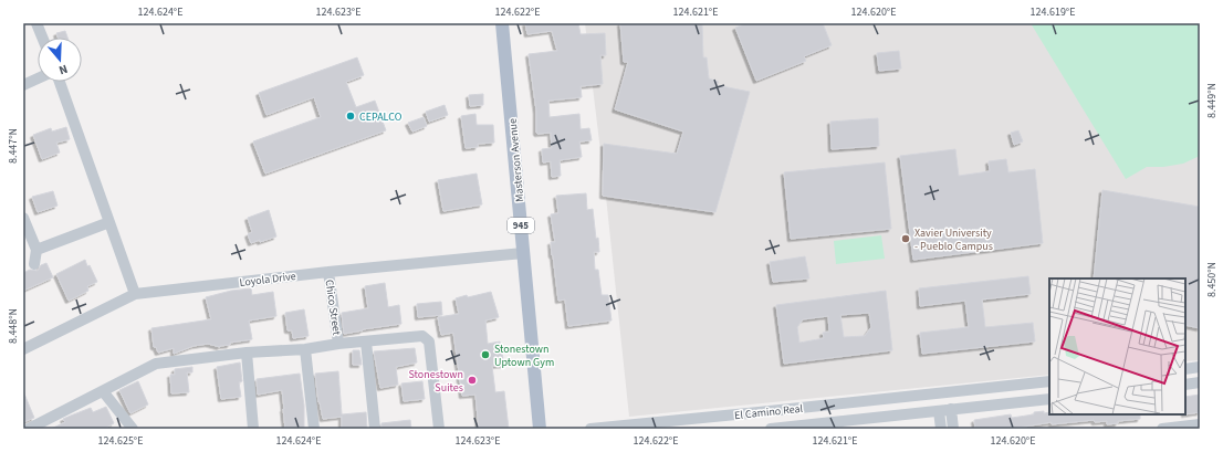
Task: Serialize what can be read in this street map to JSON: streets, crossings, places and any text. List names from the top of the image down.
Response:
{
  "streets": {
    "main road": ["Masterson Avenue", "945"],
    "street": ["Loyola Drive", "Chico Street", "El Camino Real"]
  },
  "crossings": [
    ["Masterson Avenue", "Loyola Drive"],
    ["Loyola Drive", "Chico Street"]
  ],
  "places": [
    "CEPALCO",
    "Xavier University - Pueblo Campus",
    "Stonestown Uptown Gym",
    "Stonestown Suites"
  ],
  "north": "bottom",
  "coordinates": [
    "124.624°E",
    "124.623°E",
    "124.622°E",
    "124.621°E",
    "124.620°E",
    "124.619°E",
    "8.449°N",
    "8.447°N",
    "8.450°N",
    "8.448°N",
    "124.625°E"
  ]
}
